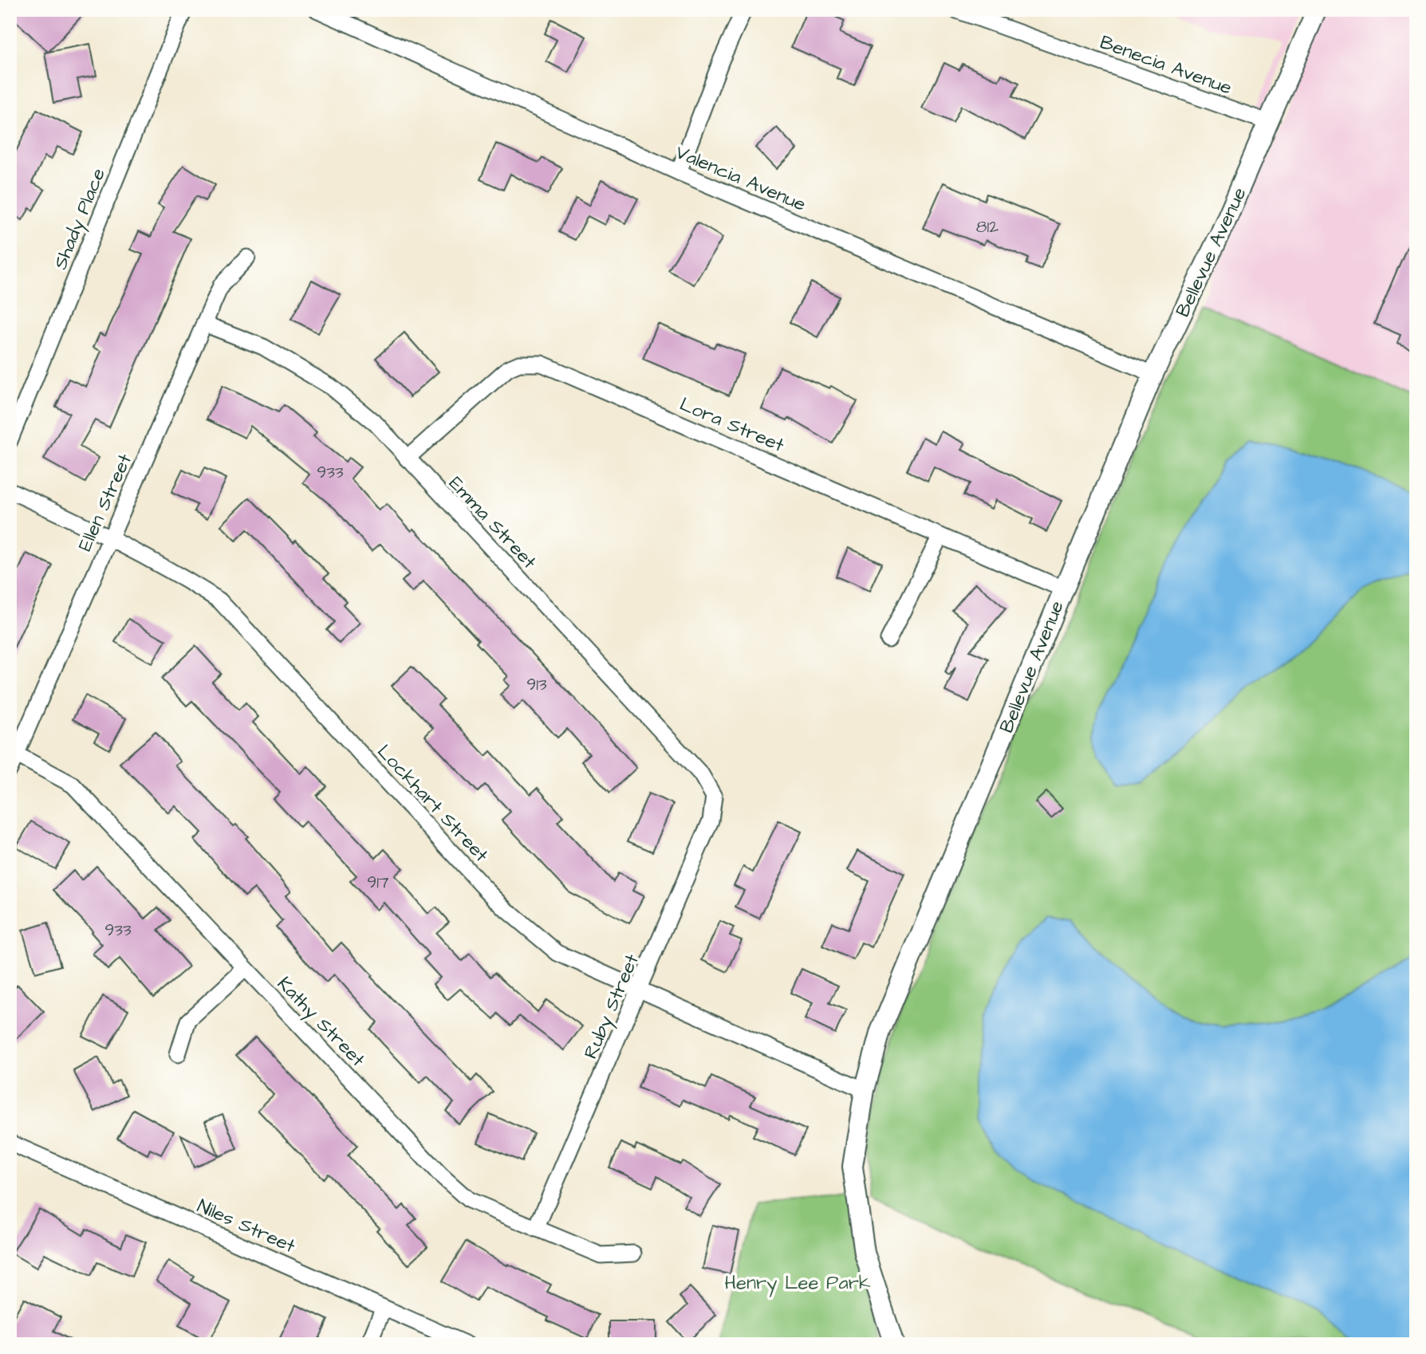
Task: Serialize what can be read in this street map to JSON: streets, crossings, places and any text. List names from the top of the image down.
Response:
{
  "streets": {
    "street": [
      "Benecia Avenue",
      "Valencia Avenue",
      "Shady Place",
      "Bellevue Avenue",
      "Lora Street",
      "Ellen Street",
      "Emma Street",
      "Lockhart Street",
      "Ruby Street",
      "Kathy Street",
      "Niles Street"
    ]
  },
  "crossings": [
    ["Benecia Avenue", "Bellevue Avenue"],
    ["Valencia Avenue", "Bellevue Avenue"],
    ["Bellevue Avenue", "Lora Street"],
    ["Bellevue Avenue", "Lockhart Street"],
    ["Lora Street", "Emma Street"],
    ["Ellen Street", "Emma Street"],
    ["Ellen Street", "Lockhart Street"],
    ["Ellen Street", "Kathy Street"],
    ["Emma Street", "Ruby Street"],
    ["Lockhart Street", "Ruby Street"],
    ["Ruby Street", "Kathy Street"]
  ],
  "parks": ["Henry Lee Park"],
  "house_numbers": [
    "812",
    "933",
    "913",
    "917",
    "933"
  ]
}
